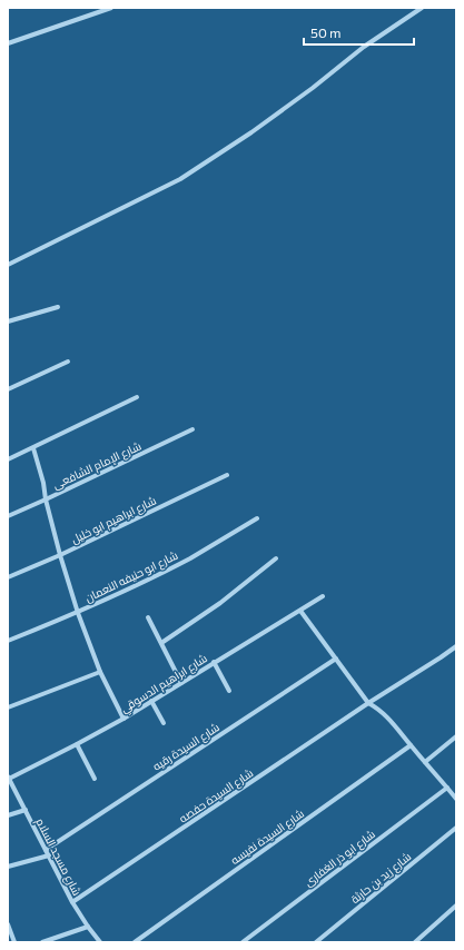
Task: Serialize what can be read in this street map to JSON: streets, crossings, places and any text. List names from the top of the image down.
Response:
{
  "streets": {
    "street": [
      "شارع الإمام الشافعى",
      "شارع ابراهيم ابو خليل",
      "شارع ابو حنيفه النعمان",
      "شارع ابراهيم الدسوقي",
      "شارع السيدة رقيه",
      "شارع السيدة حفصه",
      "شارع السيدة نفيسه",
      "شارع مسجد السلام",
      "شارع ابو ذر الغفارى",
      "شارع زيد بن حارثة"
    ]
  },
  "crossings": [
    ["شارع ابراهيم الدسوقي", "شارع مسجد السلام"],
    ["شارع السيدة رقيه", "شارع مسجد السلام"],
    ["شارع السيدة حفصه", "شارع مسجد السلام"]
  ],
  "scale_bar": "50 m"
}
